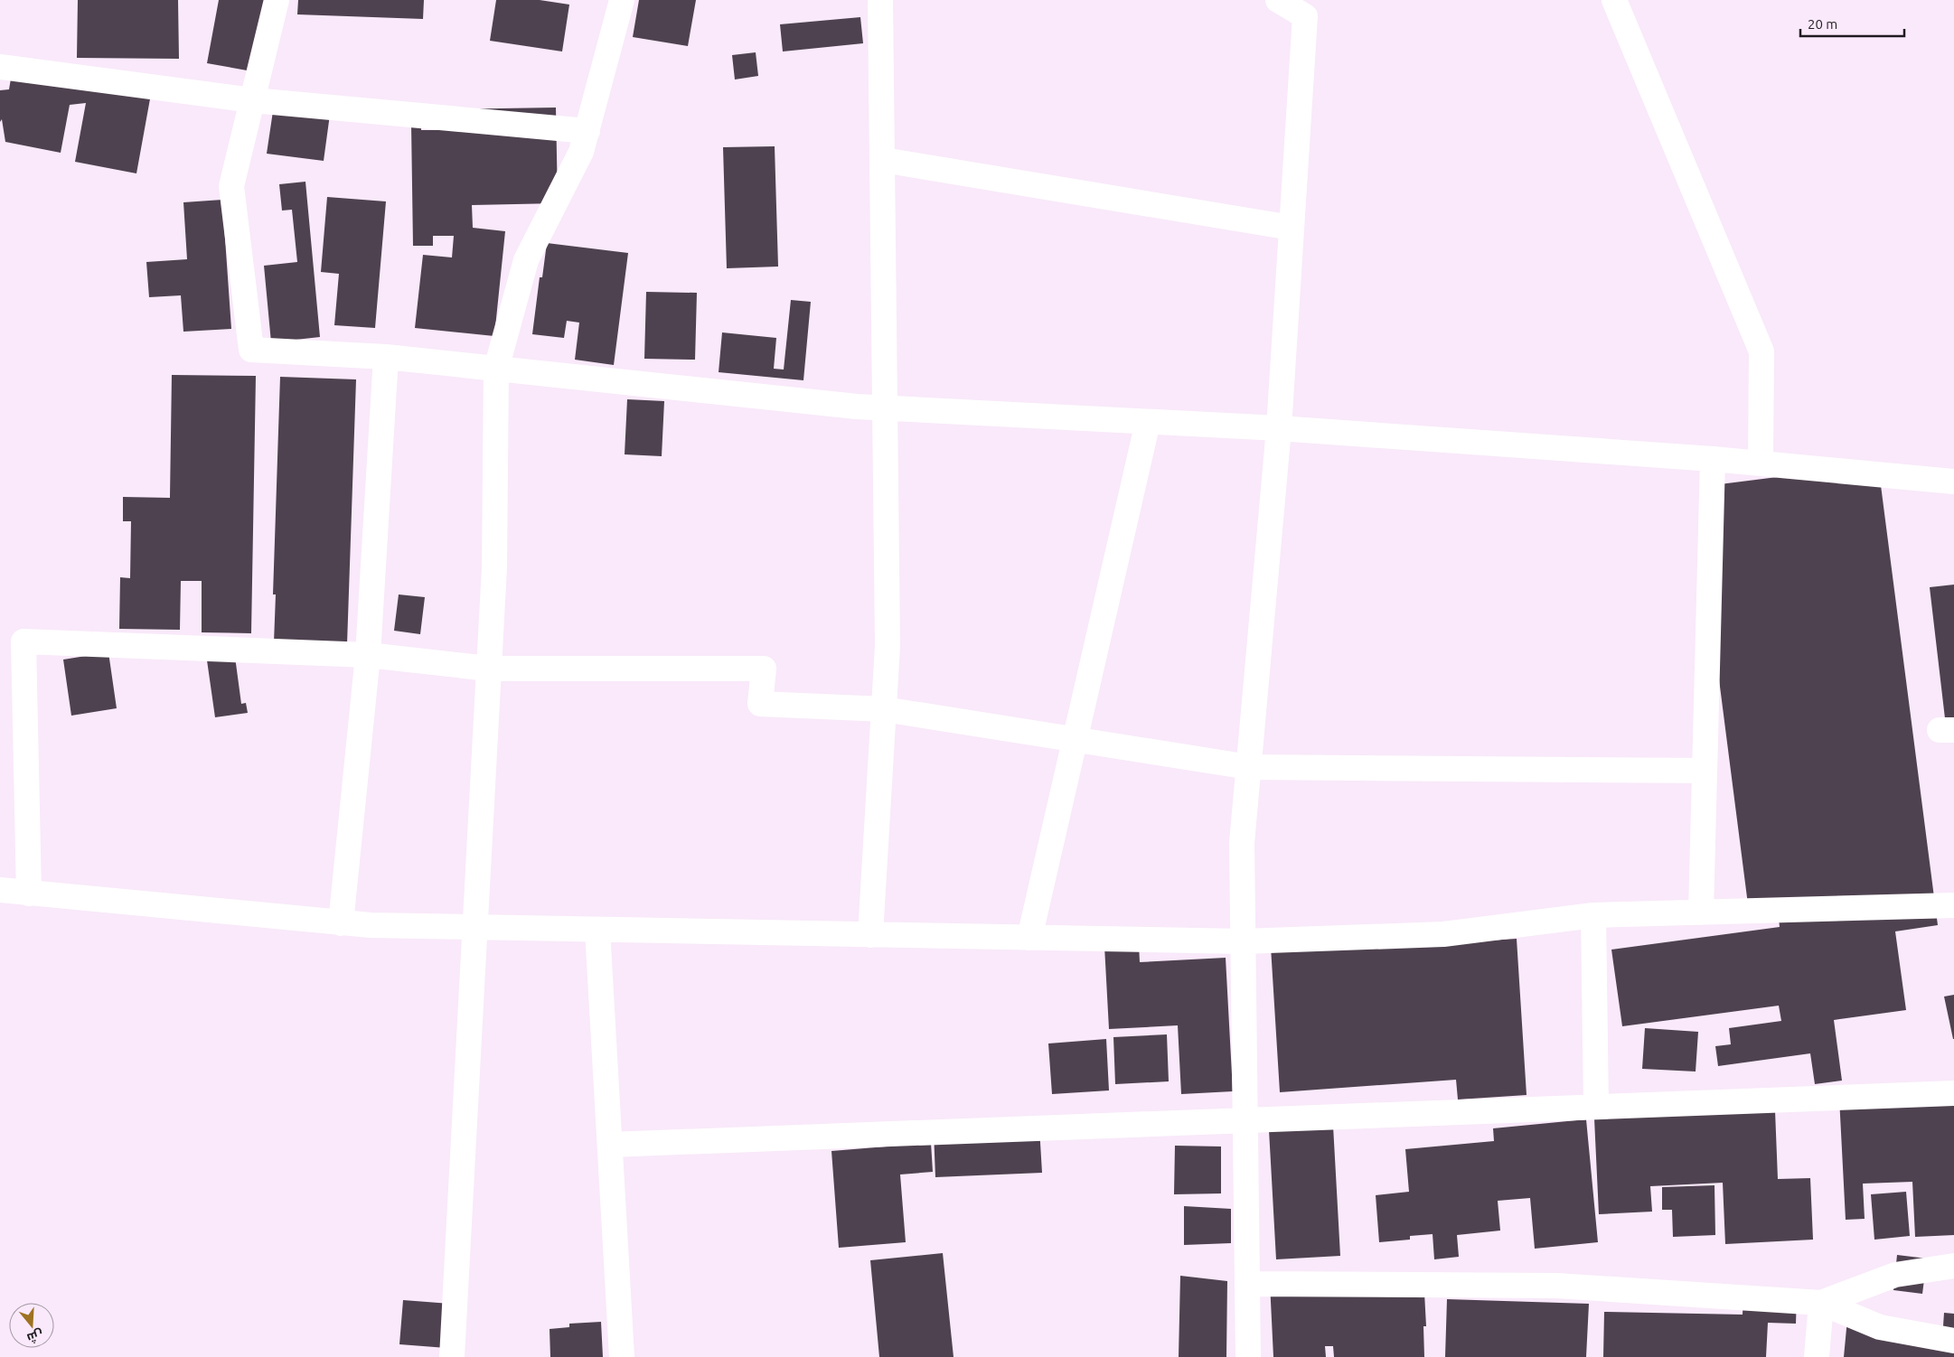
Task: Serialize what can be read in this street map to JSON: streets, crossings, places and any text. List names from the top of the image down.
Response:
{
  "scale_bar": "20 m",
  "north": "bottom"
}
